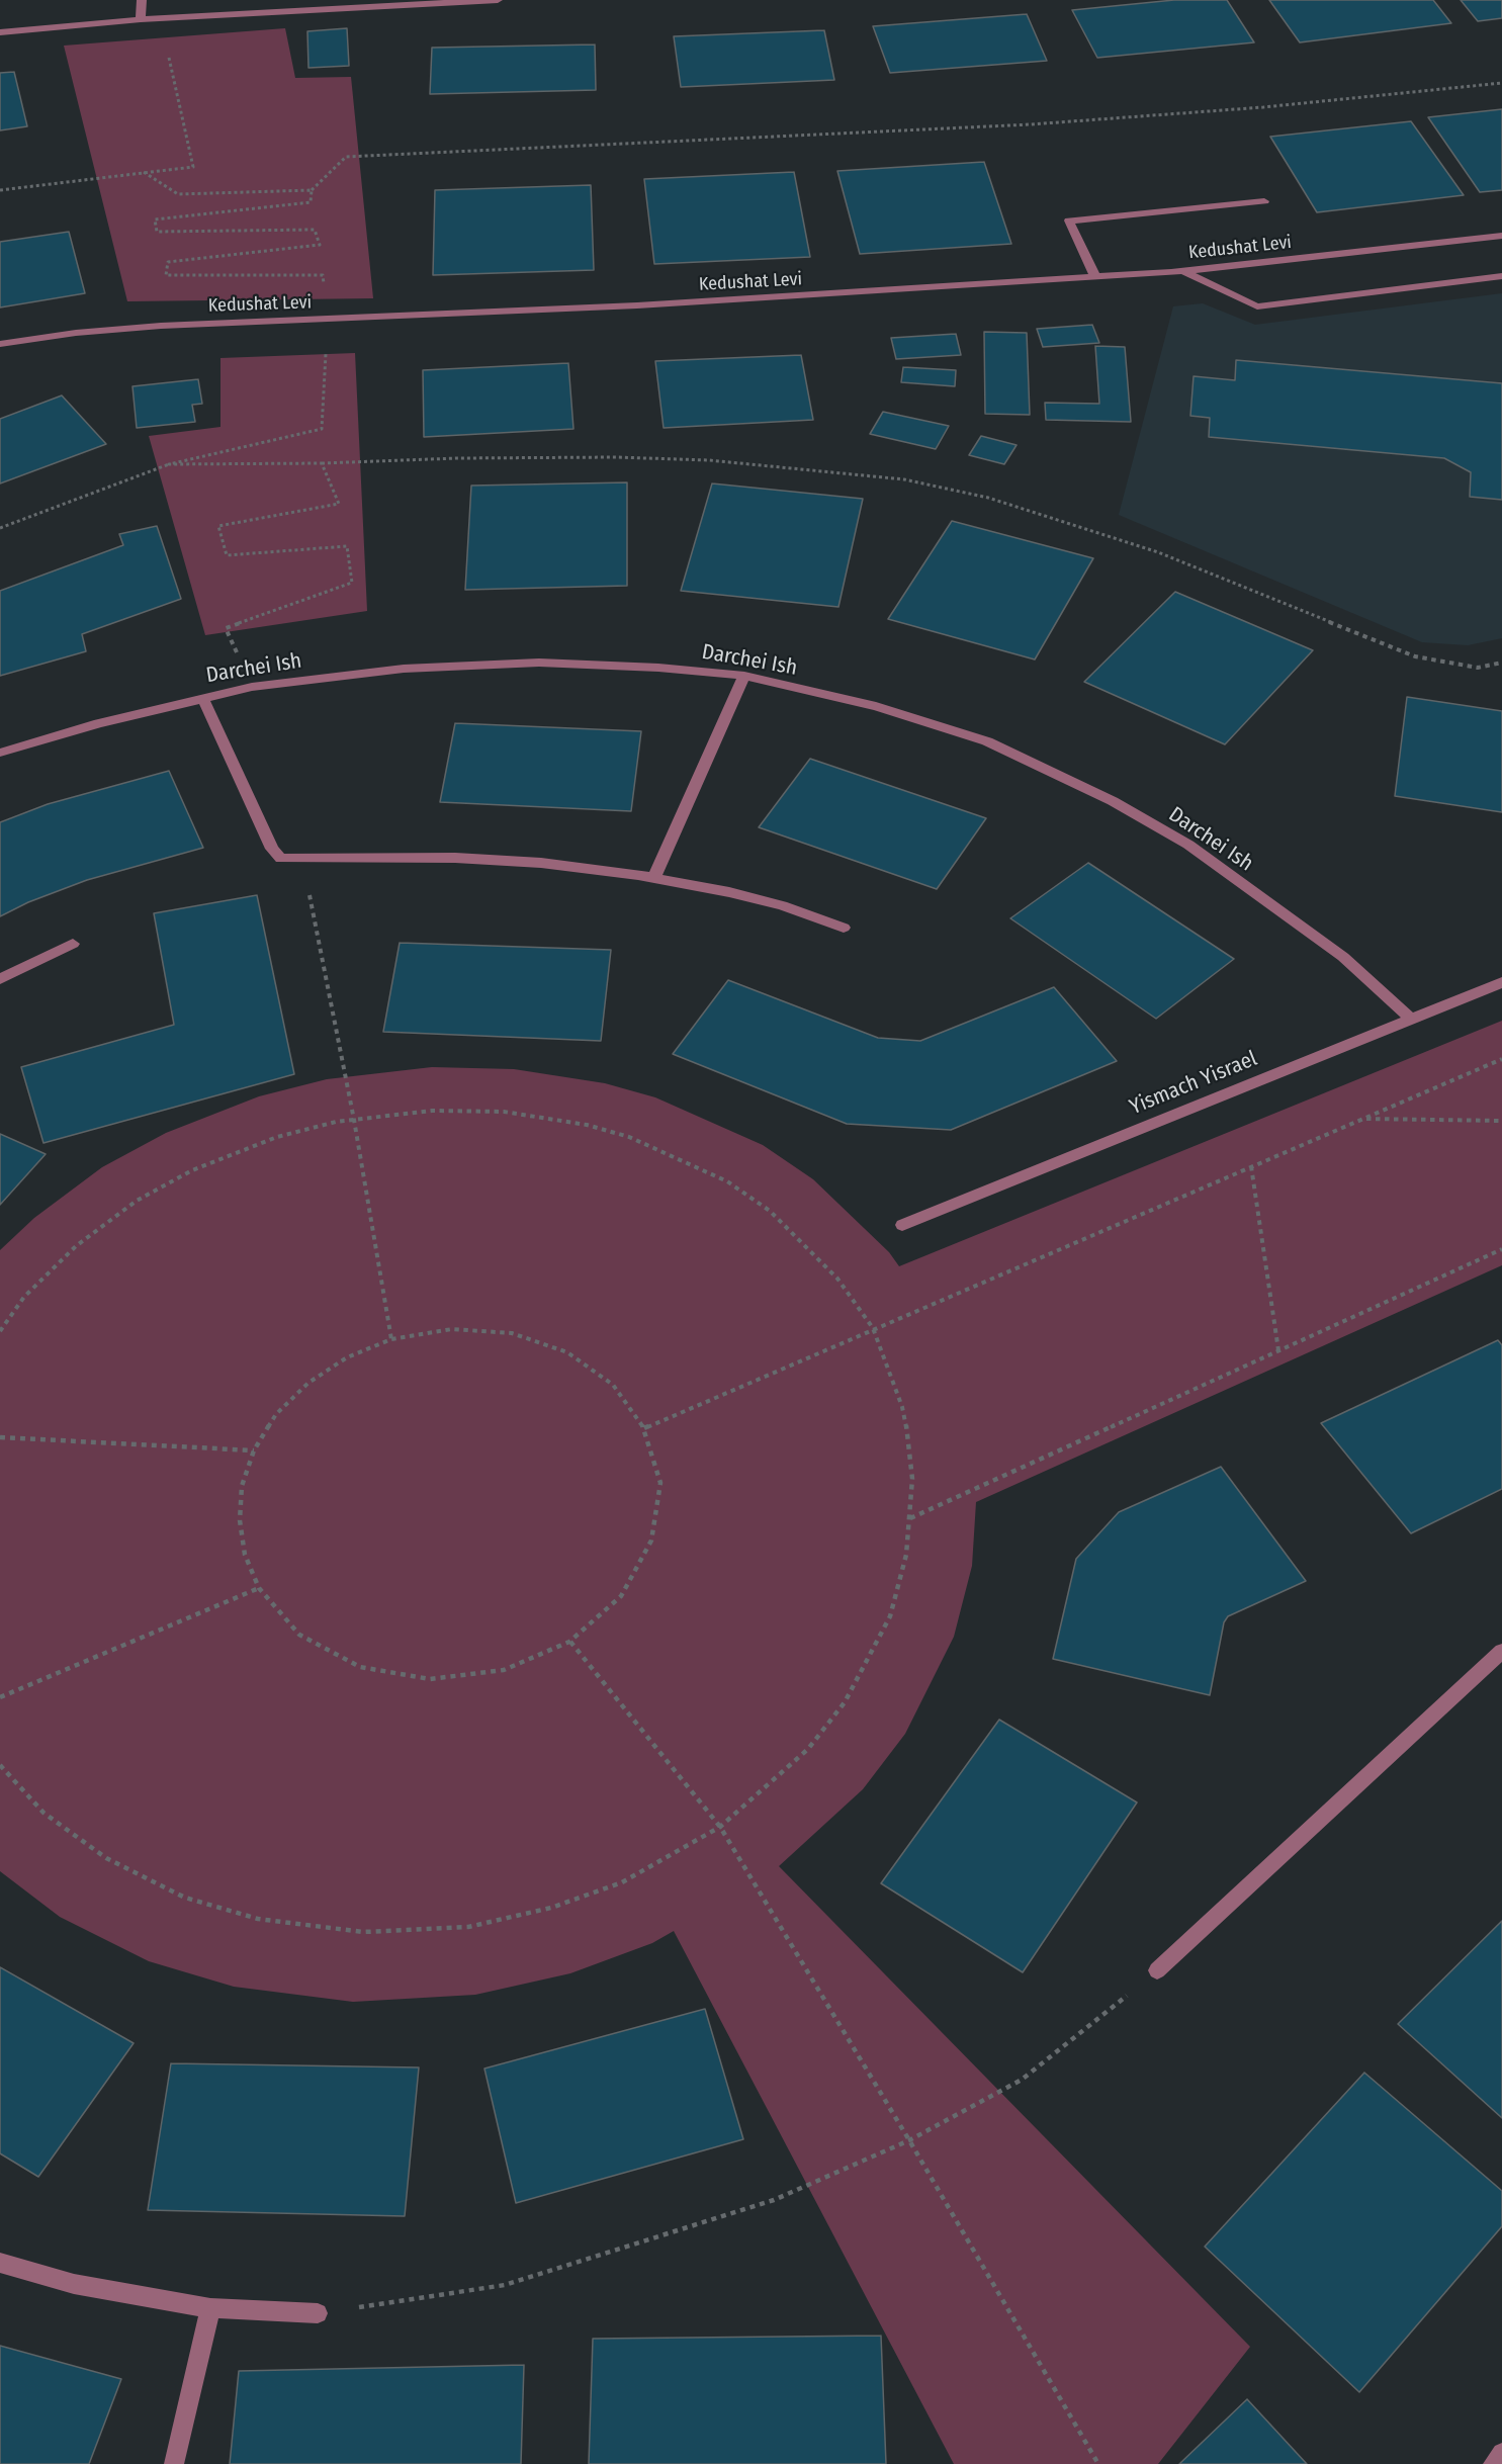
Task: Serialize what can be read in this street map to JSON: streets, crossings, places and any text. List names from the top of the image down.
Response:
{
  "streets": {
    "street": ["Kedushat Levi", "Darchei Ish", "Yismach Yisrael"]
  },
  "crossings": [
    ["Darchei Ish", "Yismach Yisrael"]
  ]
}
